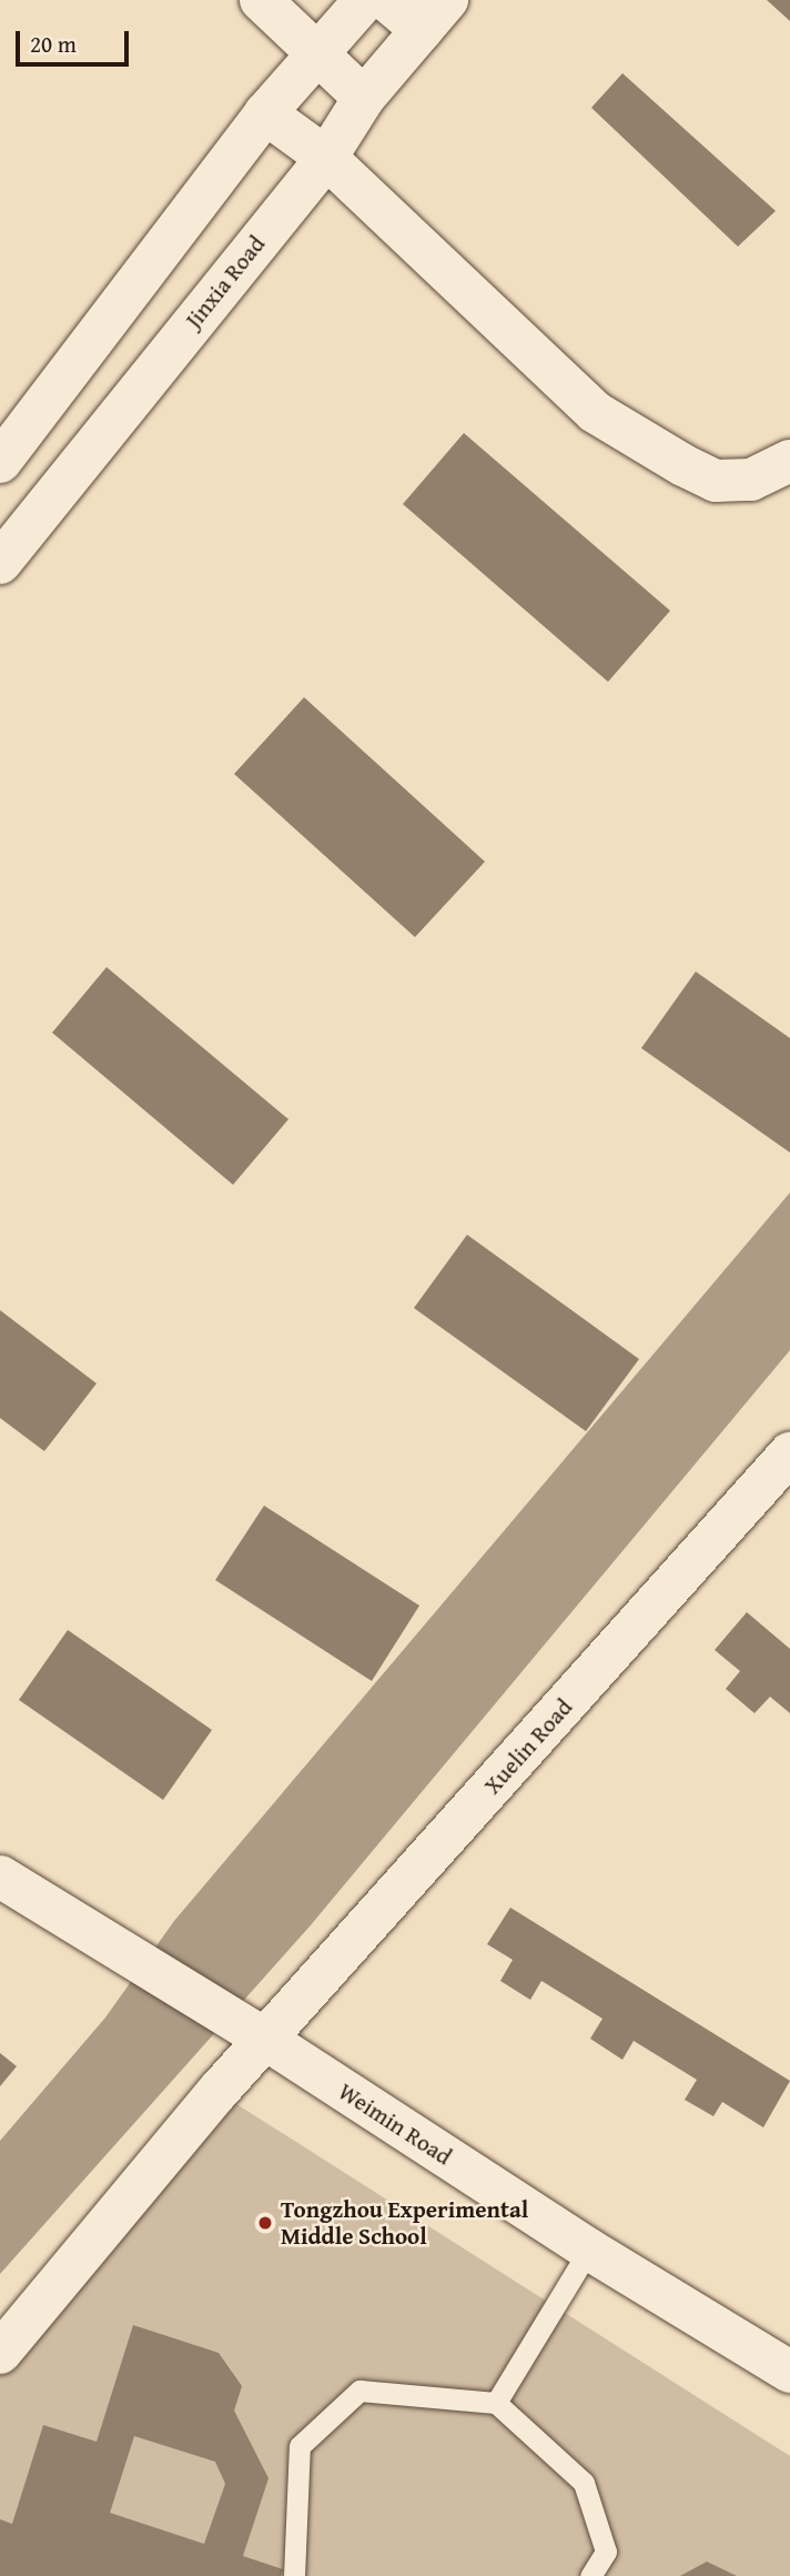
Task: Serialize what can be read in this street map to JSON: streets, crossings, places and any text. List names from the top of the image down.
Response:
{
  "streets": {
    "street": ["Jinxia Road", "Xuelin Road", "Weimin Road"]
  },
  "crossings": [
    ["Xuelin Road", "Weimin Road"]
  ],
  "places": ["Tongzhou Experimental Middle School"],
  "scale_bar": "20 m"
}
